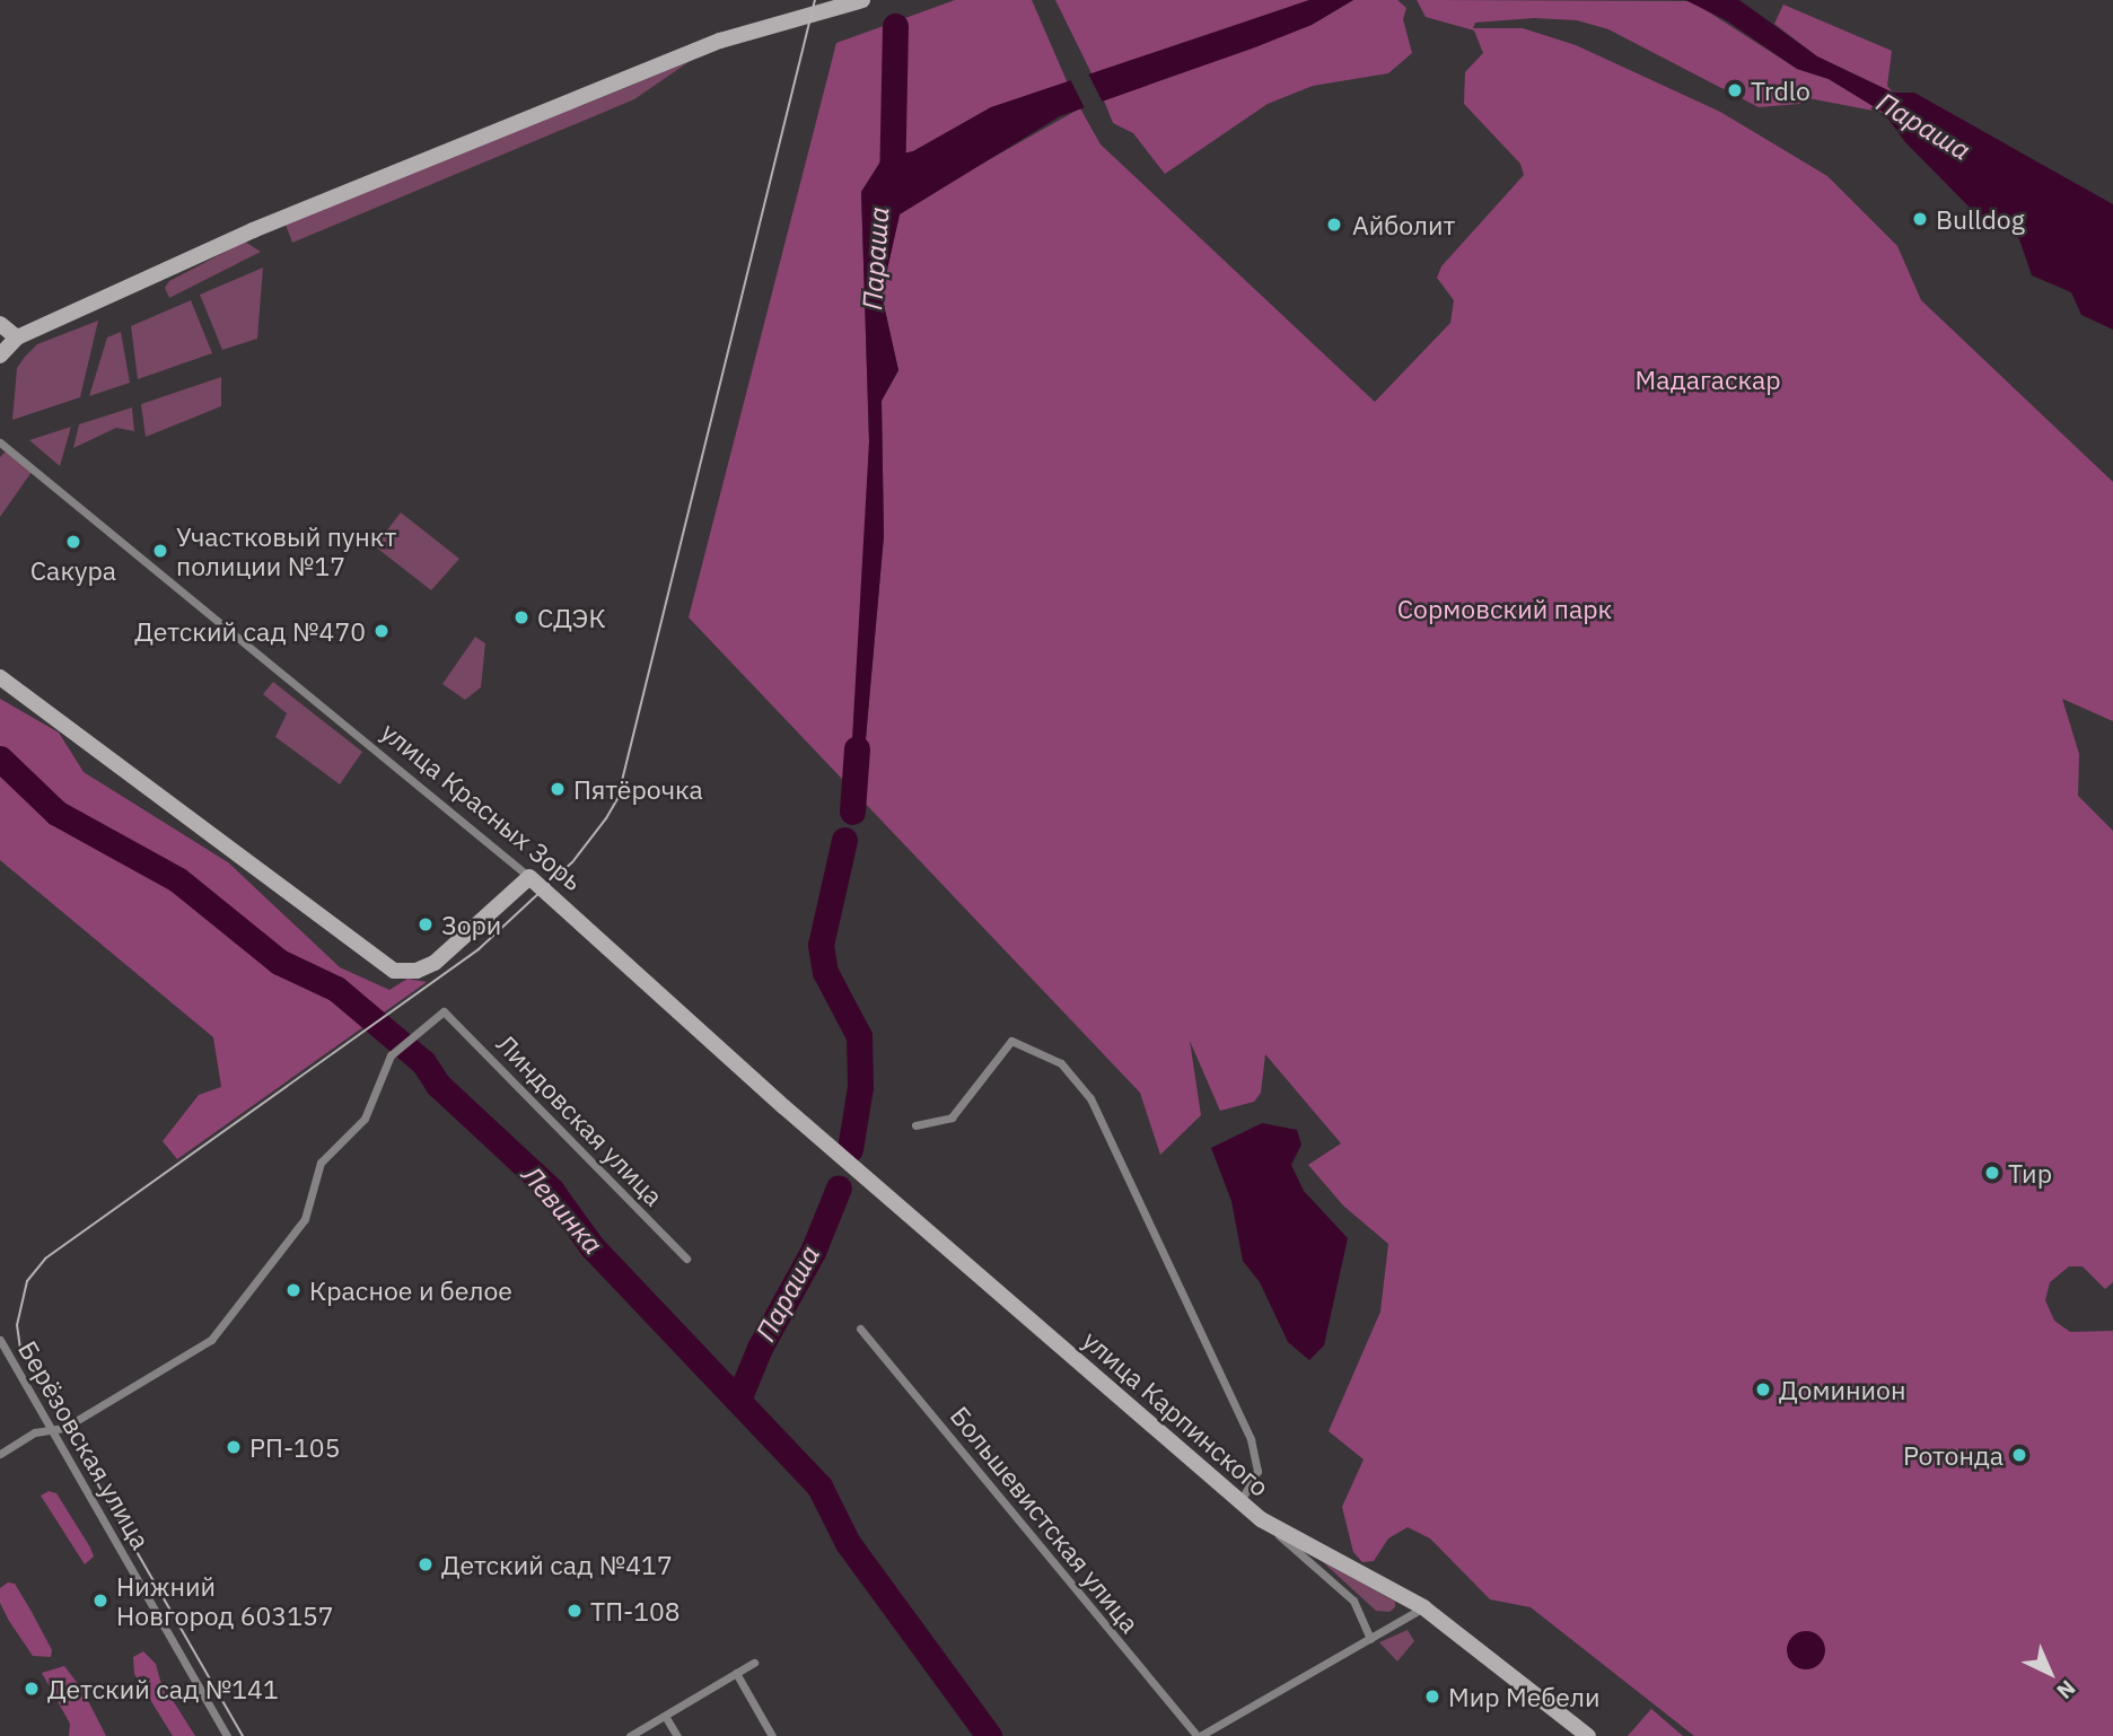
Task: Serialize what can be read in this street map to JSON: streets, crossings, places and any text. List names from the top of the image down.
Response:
{
  "streets": {
    "street": [
      "улица Красных Зорь",
      "Линдовская улица",
      "улица Карпинского",
      "Берёзовская улица",
      "Большевистская улица"
    ]
  },
  "crossings": [
    ["улица Красных Зорь", "улица Карпинского"],
    ["Линдовская улица", "Берёзовская улица"]
  ],
  "water": ["Параша", "Левинка"],
  "parks": ["Мадагаскар", "Сормовский парк"],
  "places": [
    "Trdlo",
    "Bulldog",
    "Айболит",
    "Сакура",
    "Участковый пункт полиции №17",
    "СДЭК",
    "Детский сад №470",
    "Пятёрочка",
    "Зори",
    "Тир",
    "Красное и белое",
    "Доминион",
    "РП-105",
    "Ротонда",
    "Детский сад №417",
    "Нижний Новгород 603157",
    "ТП-108",
    "Детский сад №141",
    "Мир Мебели"
  ],
  "north": "bottom right"
}
